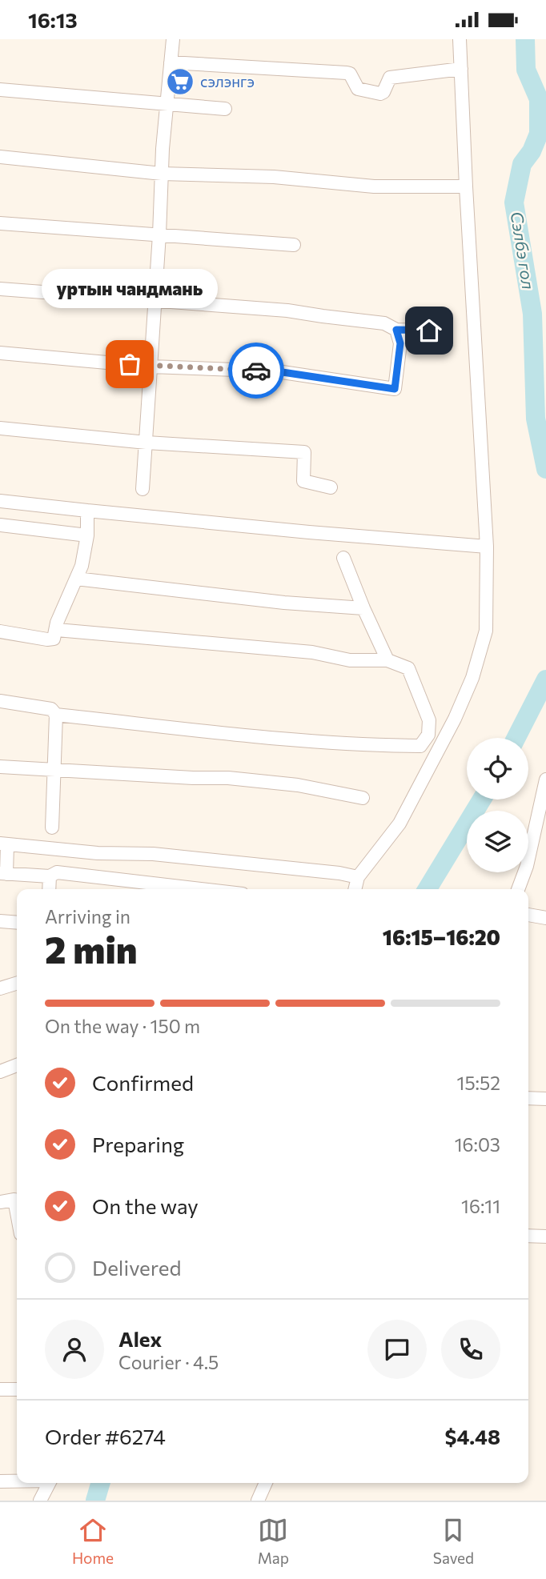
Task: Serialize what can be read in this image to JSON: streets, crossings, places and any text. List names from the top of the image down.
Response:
{
  "water": ["Сэлбэ гол"],
  "places": {
    "supermarket": ["сэлэнгэ"],
    "other": ["уртын чандмань"]
  },
  "page": {
    "status": "16:13",
    "bubble": "уртын чандмань",
    "heading": ["2 min", "Arriving in", "16:15–16:20"],
    "panel": [
      "Alex",
      "Courier · 4.5",
      "Order #6274",
      "$4.48"
    ],
    "bar": "On the way · 150 m",
    "list": [
      ["Confirmed", "15:52"],
      ["Preparing", "16:03"],
      ["On the way", "16:11"],
      "Delivered"
    ],
    "tabs": ["Home", "Map", "Saved"]
  }
}
